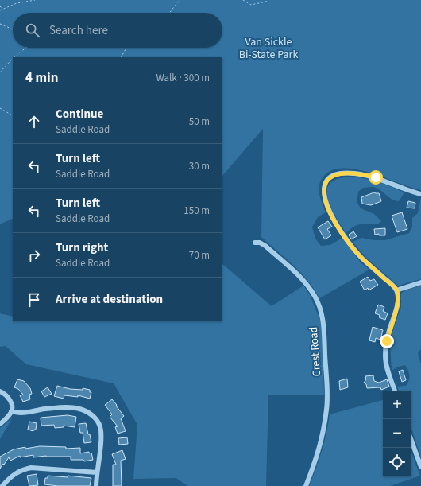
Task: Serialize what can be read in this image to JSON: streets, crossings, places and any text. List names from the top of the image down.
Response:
{
  "streets": {
    "street": ["Crest Road"]
  },
  "parks": ["Van Sickle Bi-State Park"],
  "page": {
    "search": "Search here",
    "heading": ["4 min", "Walk · 300 m"],
    "list": [
      ["Continue", "Saddle Road", "50 m"],
      ["Turn left", "Saddle Road", "30 m"],
      ["Turn left", "Saddle Road", "150 m"],
      ["Turn right", "Saddle Road", "70 m"],
      "Arrive at destination"
    ],
    "map_buttons": ["+", "−"]
  }
}
